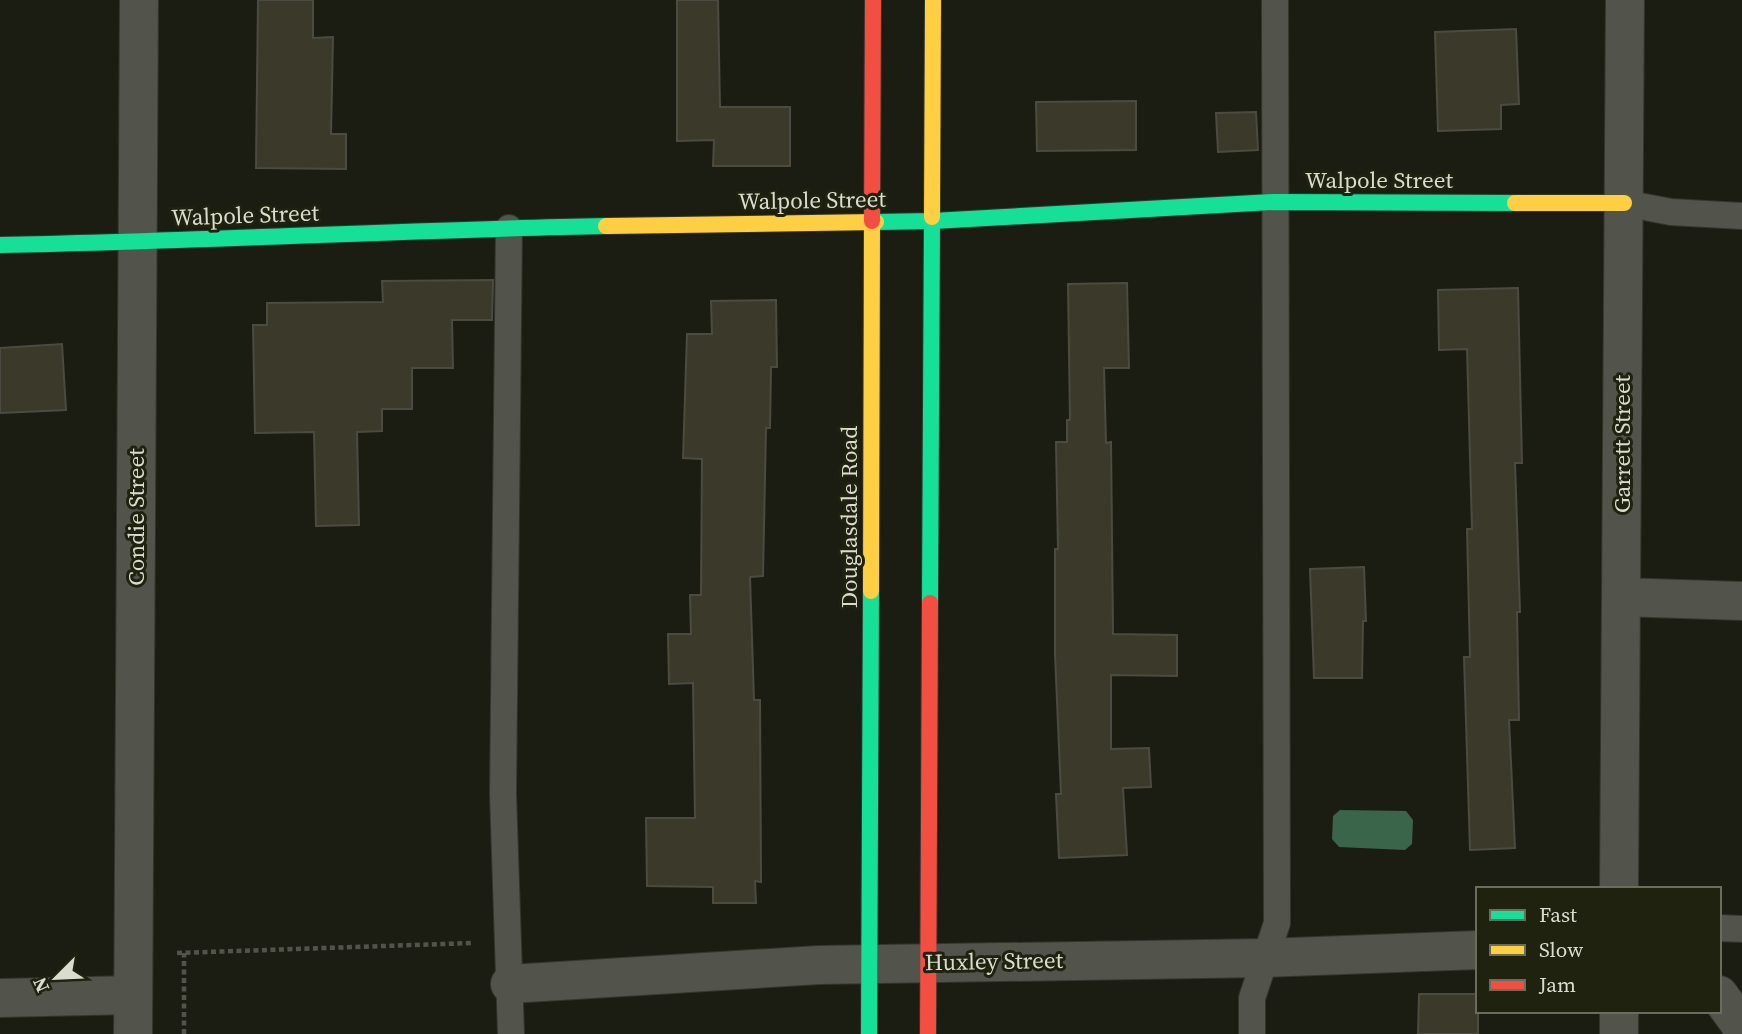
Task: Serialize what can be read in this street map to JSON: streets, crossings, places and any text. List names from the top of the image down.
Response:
{
  "streets": {
    "street": [
      "Walpole Street",
      "Garrett Street",
      "Condie Street",
      "Douglasdale Road",
      "Huxley Street"
    ]
  },
  "crossings": [
    ["Walpole Street", "Garrett Street"],
    ["Walpole Street", "Condie Street"],
    ["Walpole Street", "Douglasdale Road"],
    ["Douglasdale Road", "Huxley Street"]
  ],
  "legend": ["Fast", "Slow", "Jam"],
  "north": "bottom left"
}
